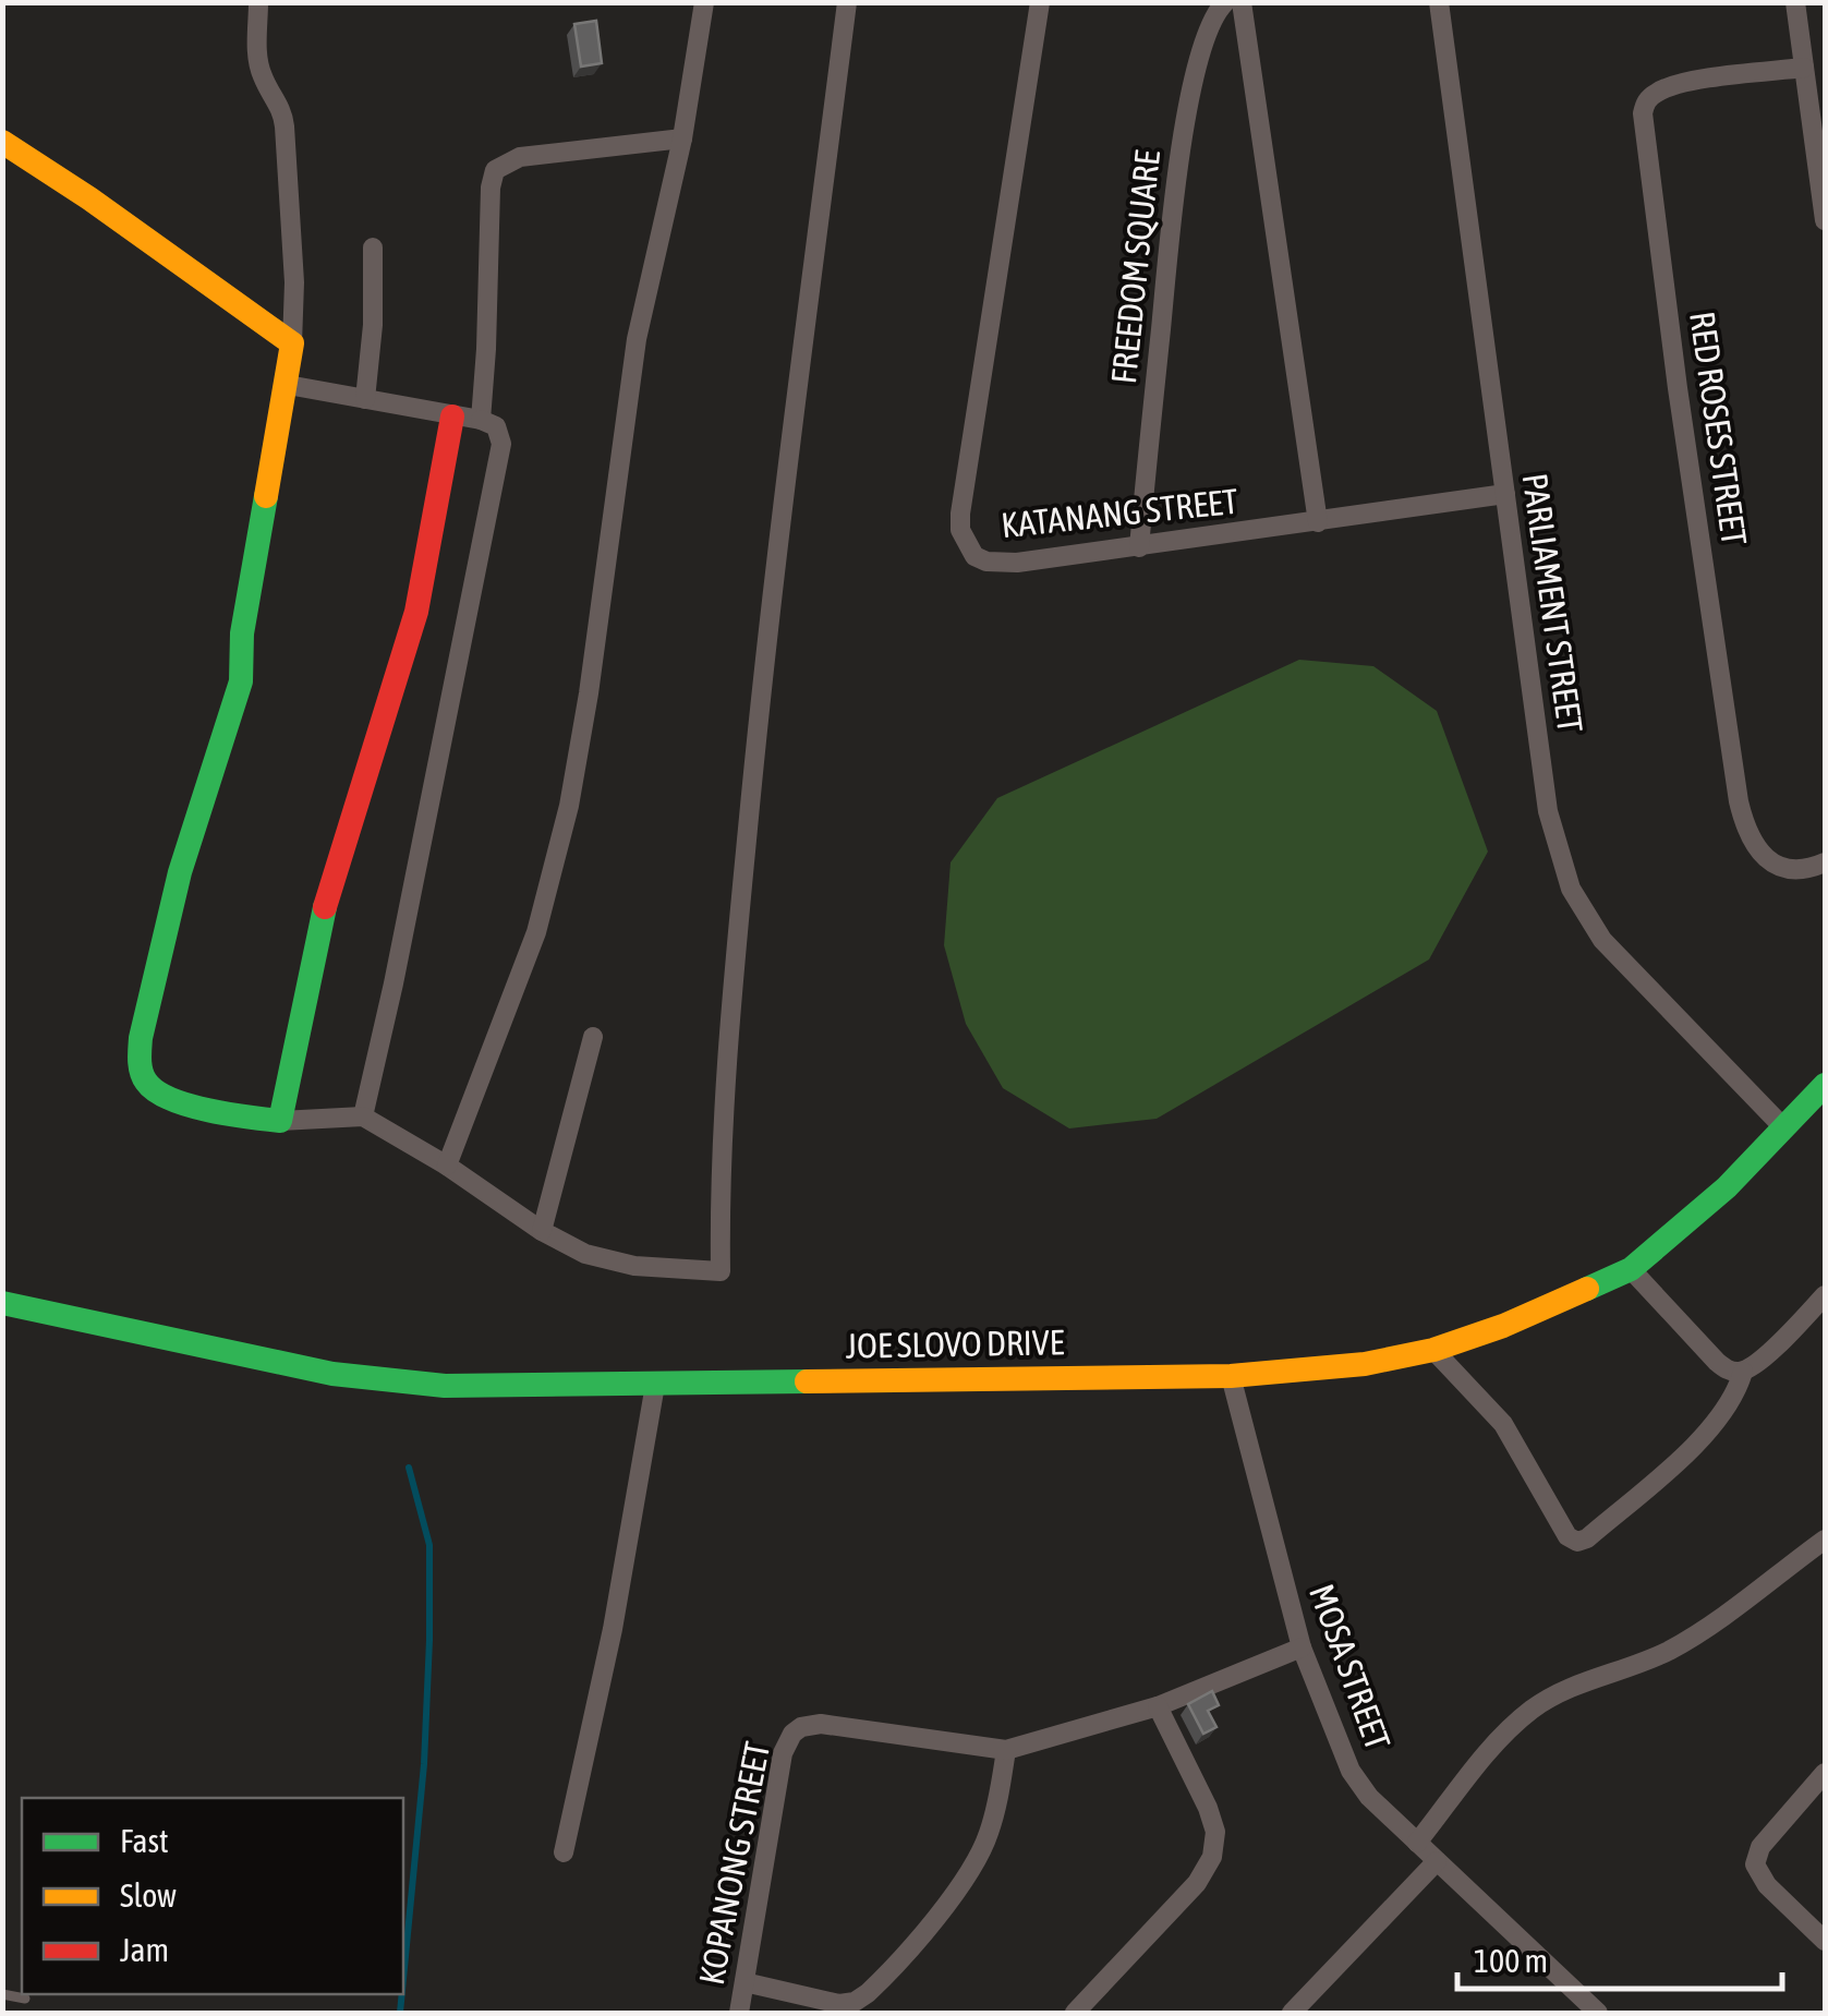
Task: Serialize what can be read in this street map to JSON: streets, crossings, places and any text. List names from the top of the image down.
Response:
{
  "streets": {
    "street": [
      "FREEDOM SQUARE",
      "RED ROSES STREET",
      "KATANANG STREET",
      "PARLIAMENT STREET",
      "JOE SLOVO DRIVE",
      "MOSA STREET",
      "KOPANONG STREET"
    ]
  },
  "crossings": [
    ["FREEDOM SQUARE", "KATANANG STREET"],
    ["KATANANG STREET", "PARLIAMENT STREET"],
    ["PARLIAMENT STREET", "JOE SLOVO DRIVE"],
    ["JOE SLOVO DRIVE", "MOSA STREET"],
    ["MOSA STREET", "KOPANONG STREET"]
  ],
  "legend": ["Fast", "Slow", "Jam"],
  "scale_bar": "100 m"
}
